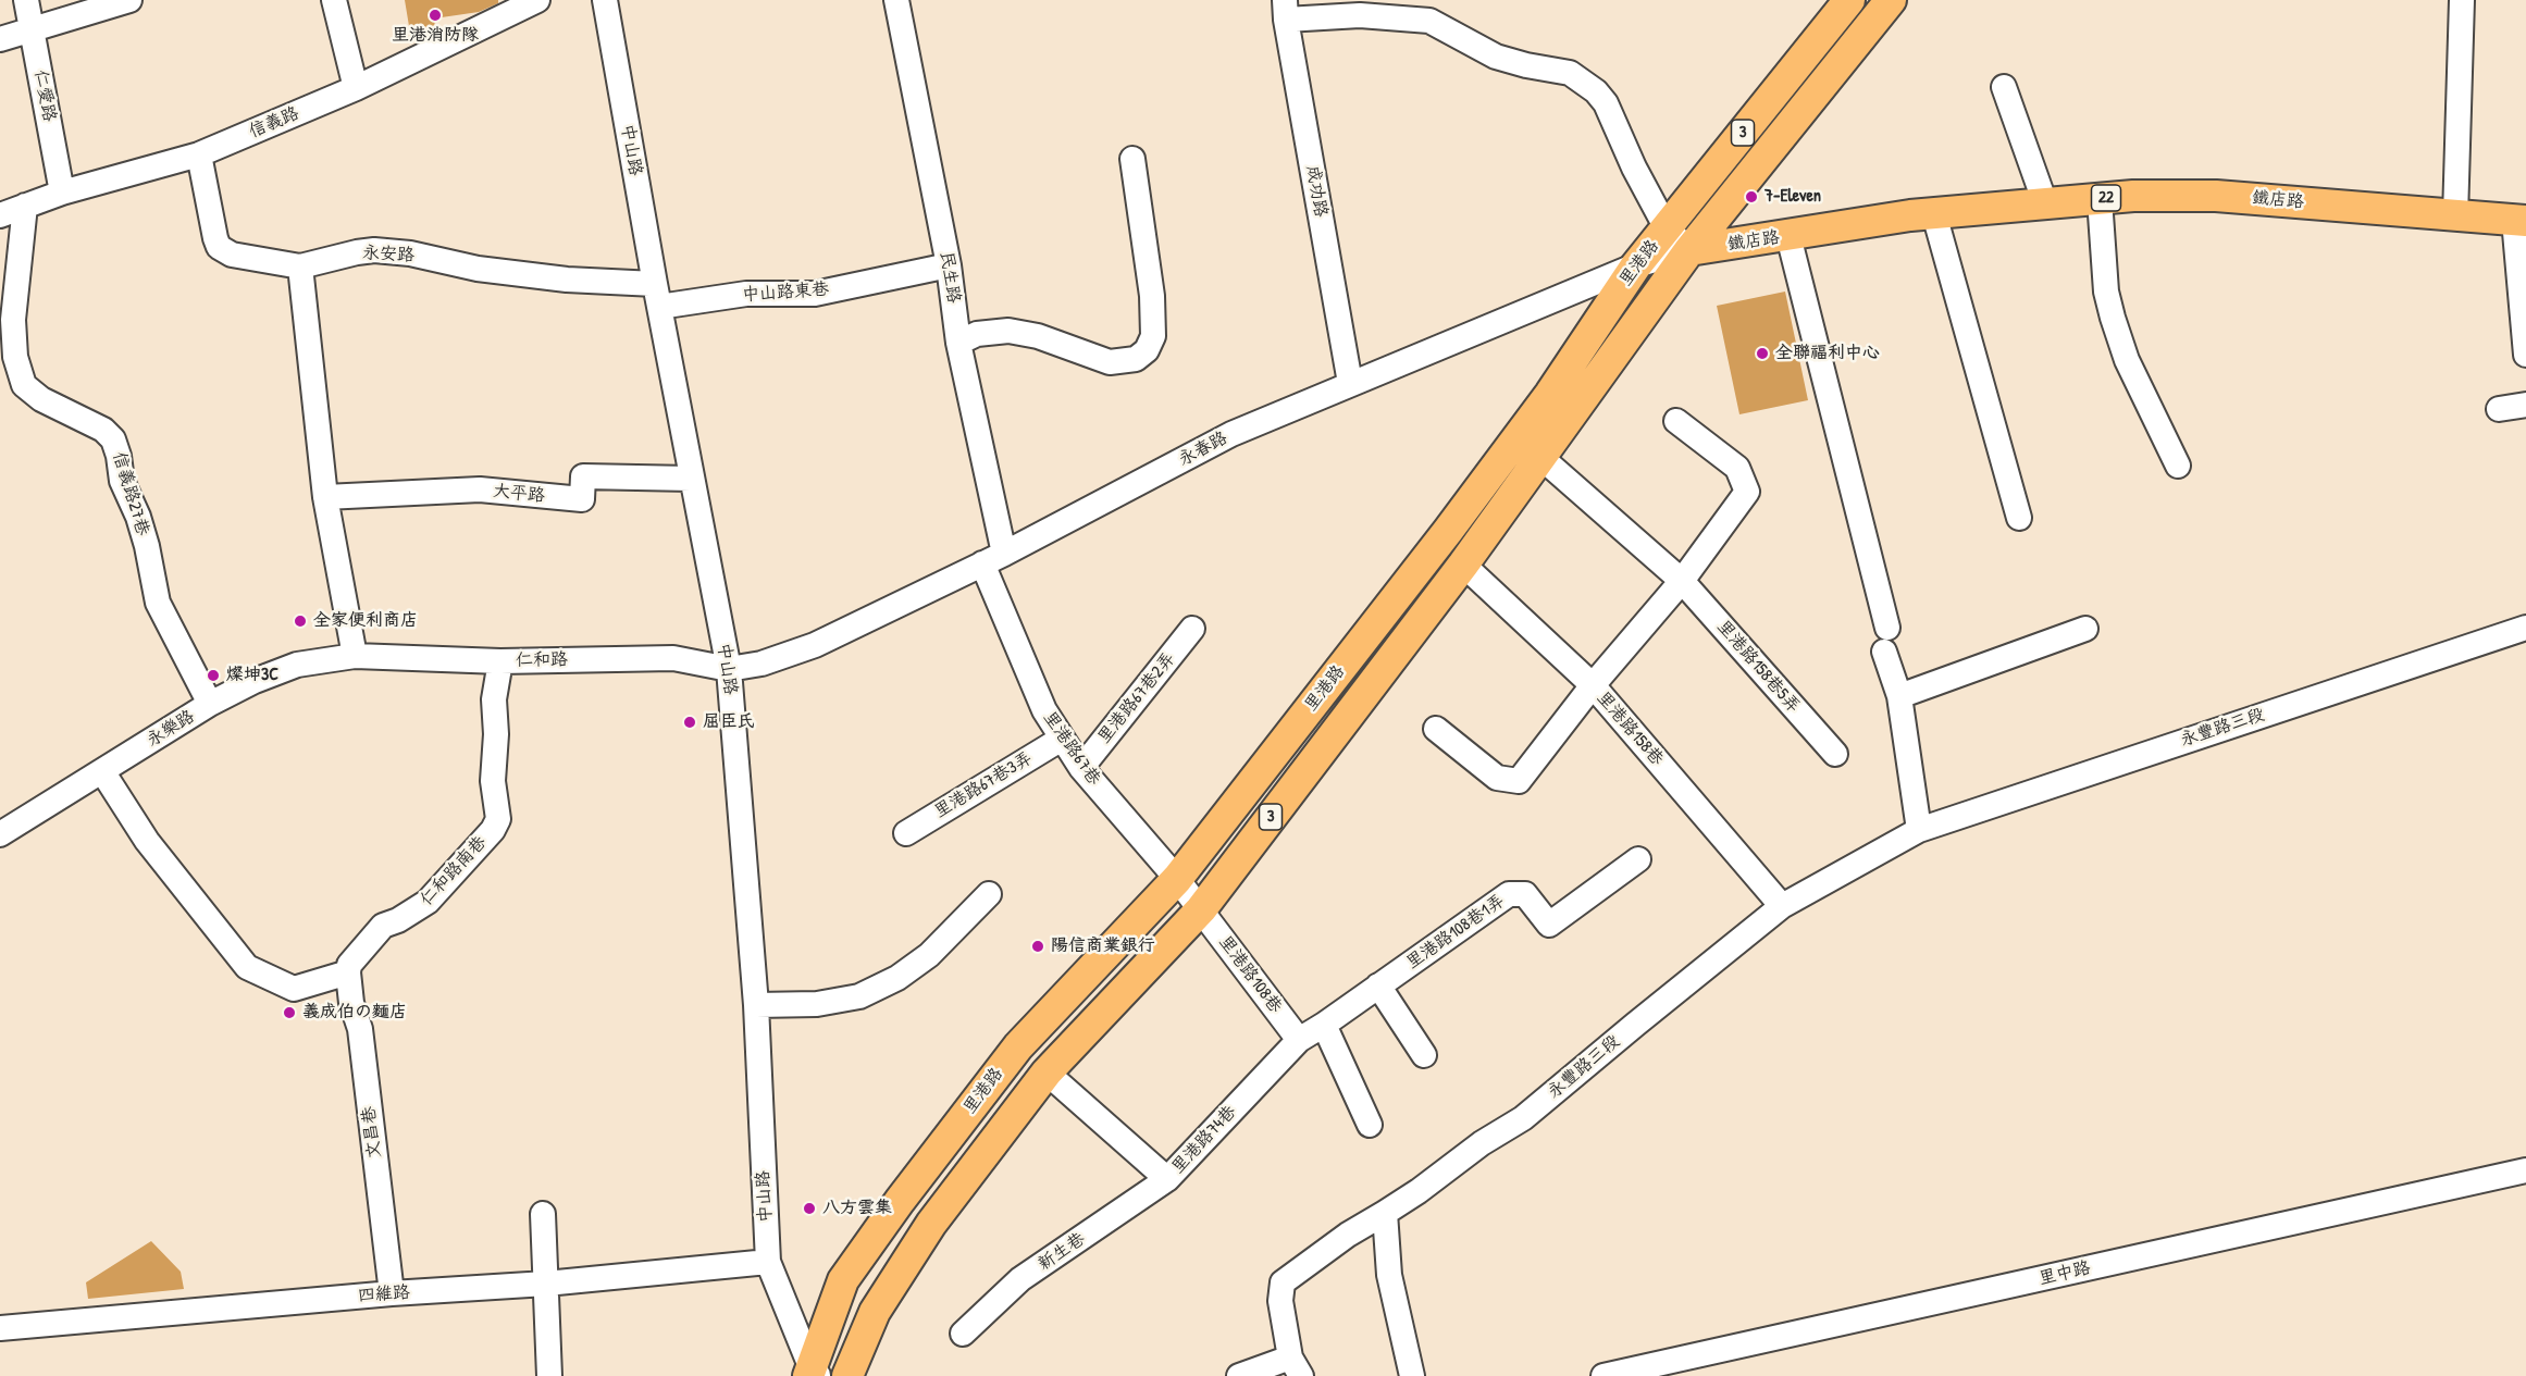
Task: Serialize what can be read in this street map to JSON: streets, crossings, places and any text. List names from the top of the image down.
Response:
{
  "streets": {
    "main road": [
      "3",
      "22",
      "鐵店路",
      "里港路"
    ],
    "street": [
      "仁愛路",
      "信義路",
      "中山路",
      "成功路",
      "永安路",
      "民生路",
      "中山路東巷",
      "永春路",
      "信義路27巷",
      "大平路",
      "仁和路",
      "里港路158巷5弄",
      "里港路67巷2弄",
      "永豐路三段",
      "永樂路",
      "里港路158巷",
      "里港路67巷",
      "里港路67巷3弄",
      "仁和路南巷",
      "里港路108巷1弄",
      "里港路108巷",
      "文昌巷",
      "里港路74巷",
      "新生巷",
      "里中路",
      "四維路"
    ]
  },
  "crossings": [
    ["仁愛路", "信義路"],
    ["信義路", "永安路"],
    ["信義路", "信義路27巷"],
    ["中山路", "永安路"],
    ["中山路", "里港路"],
    ["中山路", "中山路東巷"],
    ["中山路", "永春路"],
    ["中山路", "大平路"],
    ["中山路", "仁和路"],
    ["中山路", "四維路"],
    ["成功路", "永春路"],
    ["鐵店路", "里港路"],
    ["鐵店路", "永春路"],
    ["永安路", "中山路東巷"],
    ["里港路", "永春路"],
    ["里港路", "里港路158巷5弄"],
    ["里港路", "里港路158巷"],
    ["里港路", "里港路67巷"],
    ["里港路", "里港路108巷"],
    ["里港路", "里港路74巷"],
    ["民生路", "中山路東巷"],
    ["民生路", "永春路"],
    ["民生路", "里港路67巷"],
    ["永春路", "仁和路"],
    ["永春路", "里港路67巷"],
    ["信義路27巷", "永樂路"],
    ["仁和路", "永樂路"],
    ["仁和路", "仁和路南巷"],
    ["里港路67巷2弄", "里港路67巷"],
    ["永豐路三段", "里港路158巷"],
    ["里港路67巷", "里港路67巷3弄"],
    ["里港路67巷", "里港路108巷"],
    ["仁和路南巷", "文昌巷"],
    ["里港路108巷1弄", "里港路108巷"],
    ["里港路108巷1弄", "里港路74巷"],
    ["里港路108巷", "里港路74巷"],
    ["文昌巷", "四維路"],
    ["里港路74巷", "新生巷"]
  ],
  "places": [
    "里港消防隊",
    "7-Eleven",
    "全聯福利中心",
    "全家便利商店",
    "燦坤3C",
    "屈臣氏",
    "陽信商業銀行",
    "義成伯の麵店",
    "八方雲集"
  ]
}
